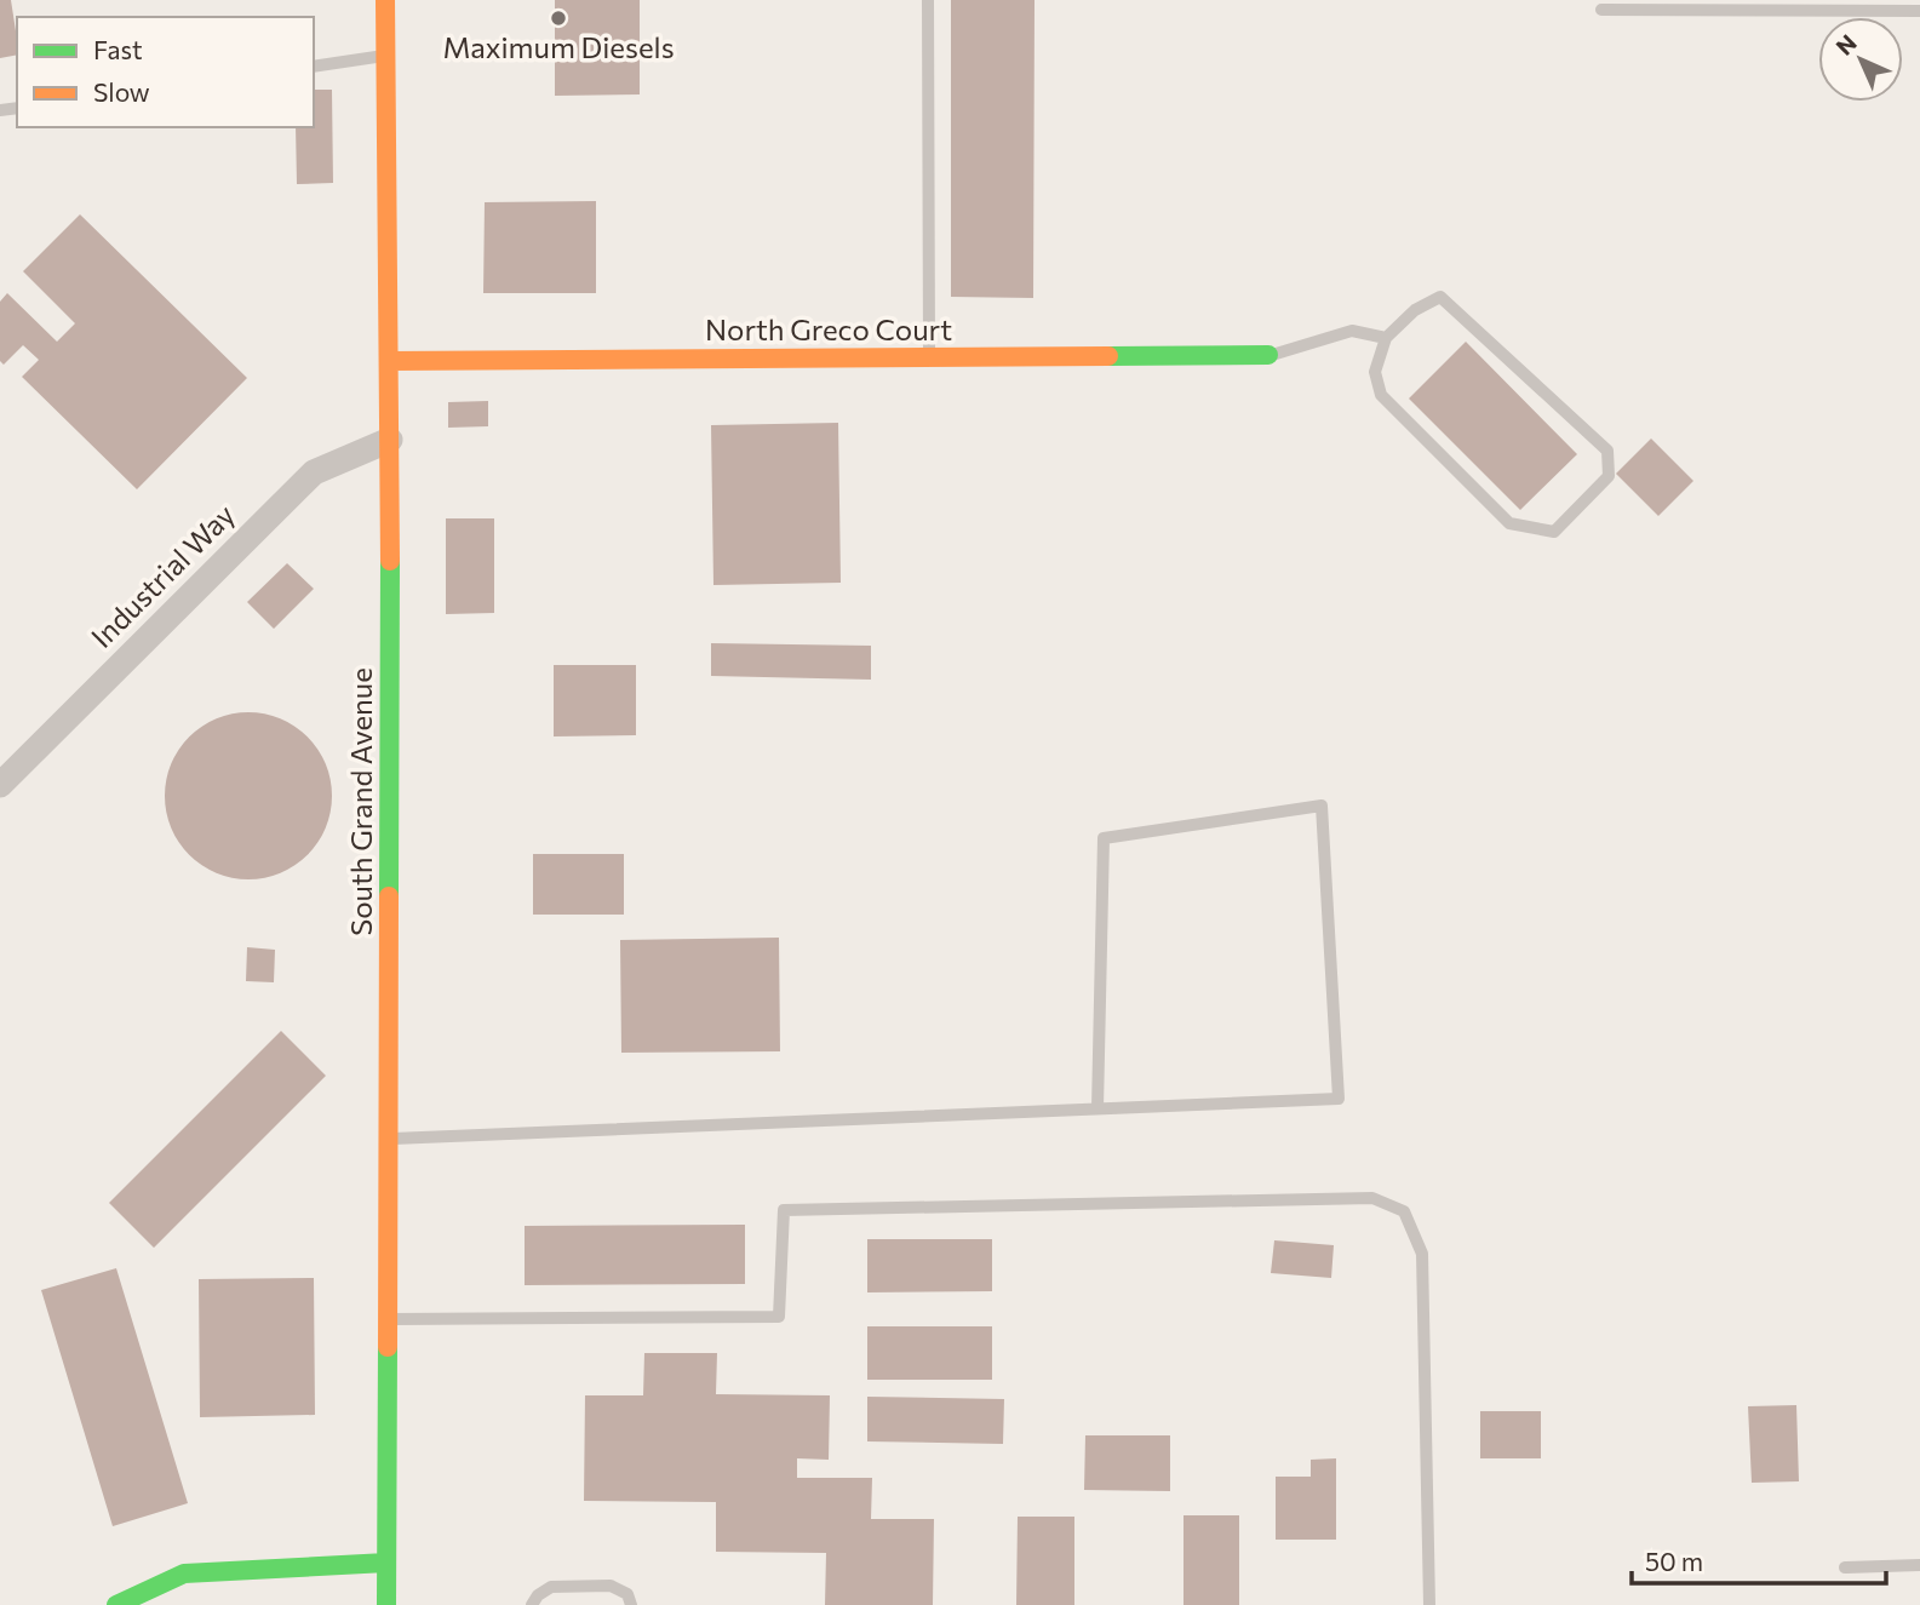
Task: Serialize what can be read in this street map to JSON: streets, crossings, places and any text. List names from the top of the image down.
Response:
{
  "streets": {
    "street": ["North Greco Court", "Industrial Way", "South Grand Avenue"]
  },
  "crossings": [
    ["North Greco Court", "South Grand Avenue"],
    ["Industrial Way", "South Grand Avenue"]
  ],
  "places": ["Maximum Diesels"],
  "legend": ["Fast", "Slow"],
  "scale_bar": "50 m",
  "north": "top left"
}
